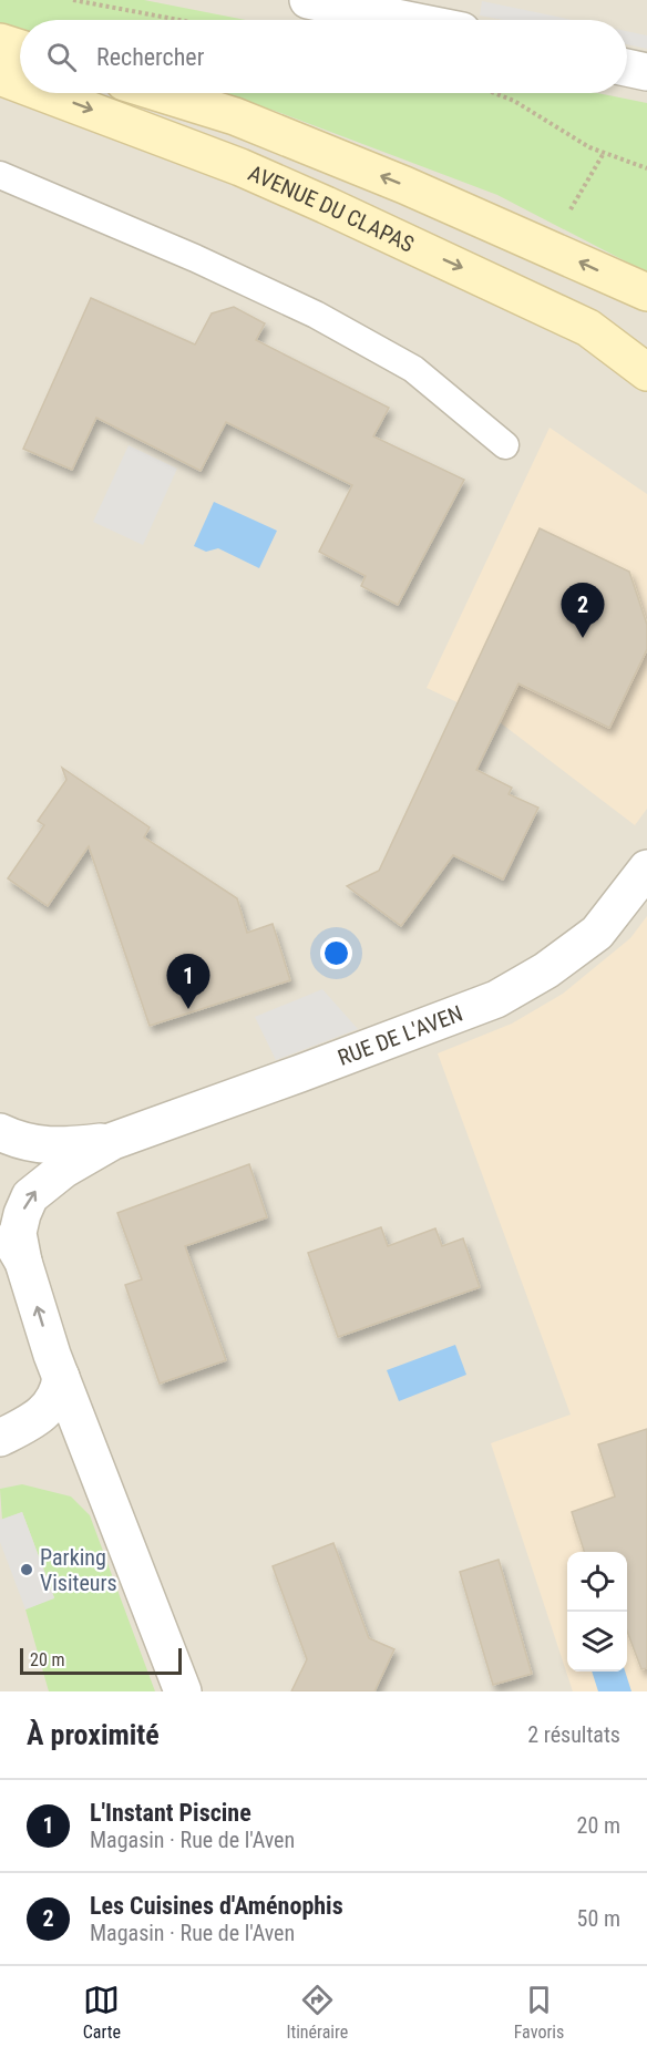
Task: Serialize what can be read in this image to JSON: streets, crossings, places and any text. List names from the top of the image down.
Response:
{
  "streets": {
    "main road": ["AVENUE DU CLAPAS"],
    "street": ["RUE DE L'AVEN"]
  },
  "places": ["Parking Visiteurs"],
  "scale_bar": "20 m",
  "page": {
    "search": "Rechercher",
    "pins": ["2", "1"],
    "scale": "20 m",
    "heading": ["À proximité", "2 résultats"],
    "list": [
      {
        "mark": "1",
        "name": "L'Instant Piscine",
        "note": "Magasin · Rue de l'Aven",
        "value": "20 m"
      },
      {
        "mark": "2",
        "name": "Les Cuisines d'Aménophis",
        "note": "Magasin · Rue de l'Aven",
        "value": "50 m"
      }
    ],
    "nav": ["Carte", "Itinéraire", "Favoris"]
  }
}
